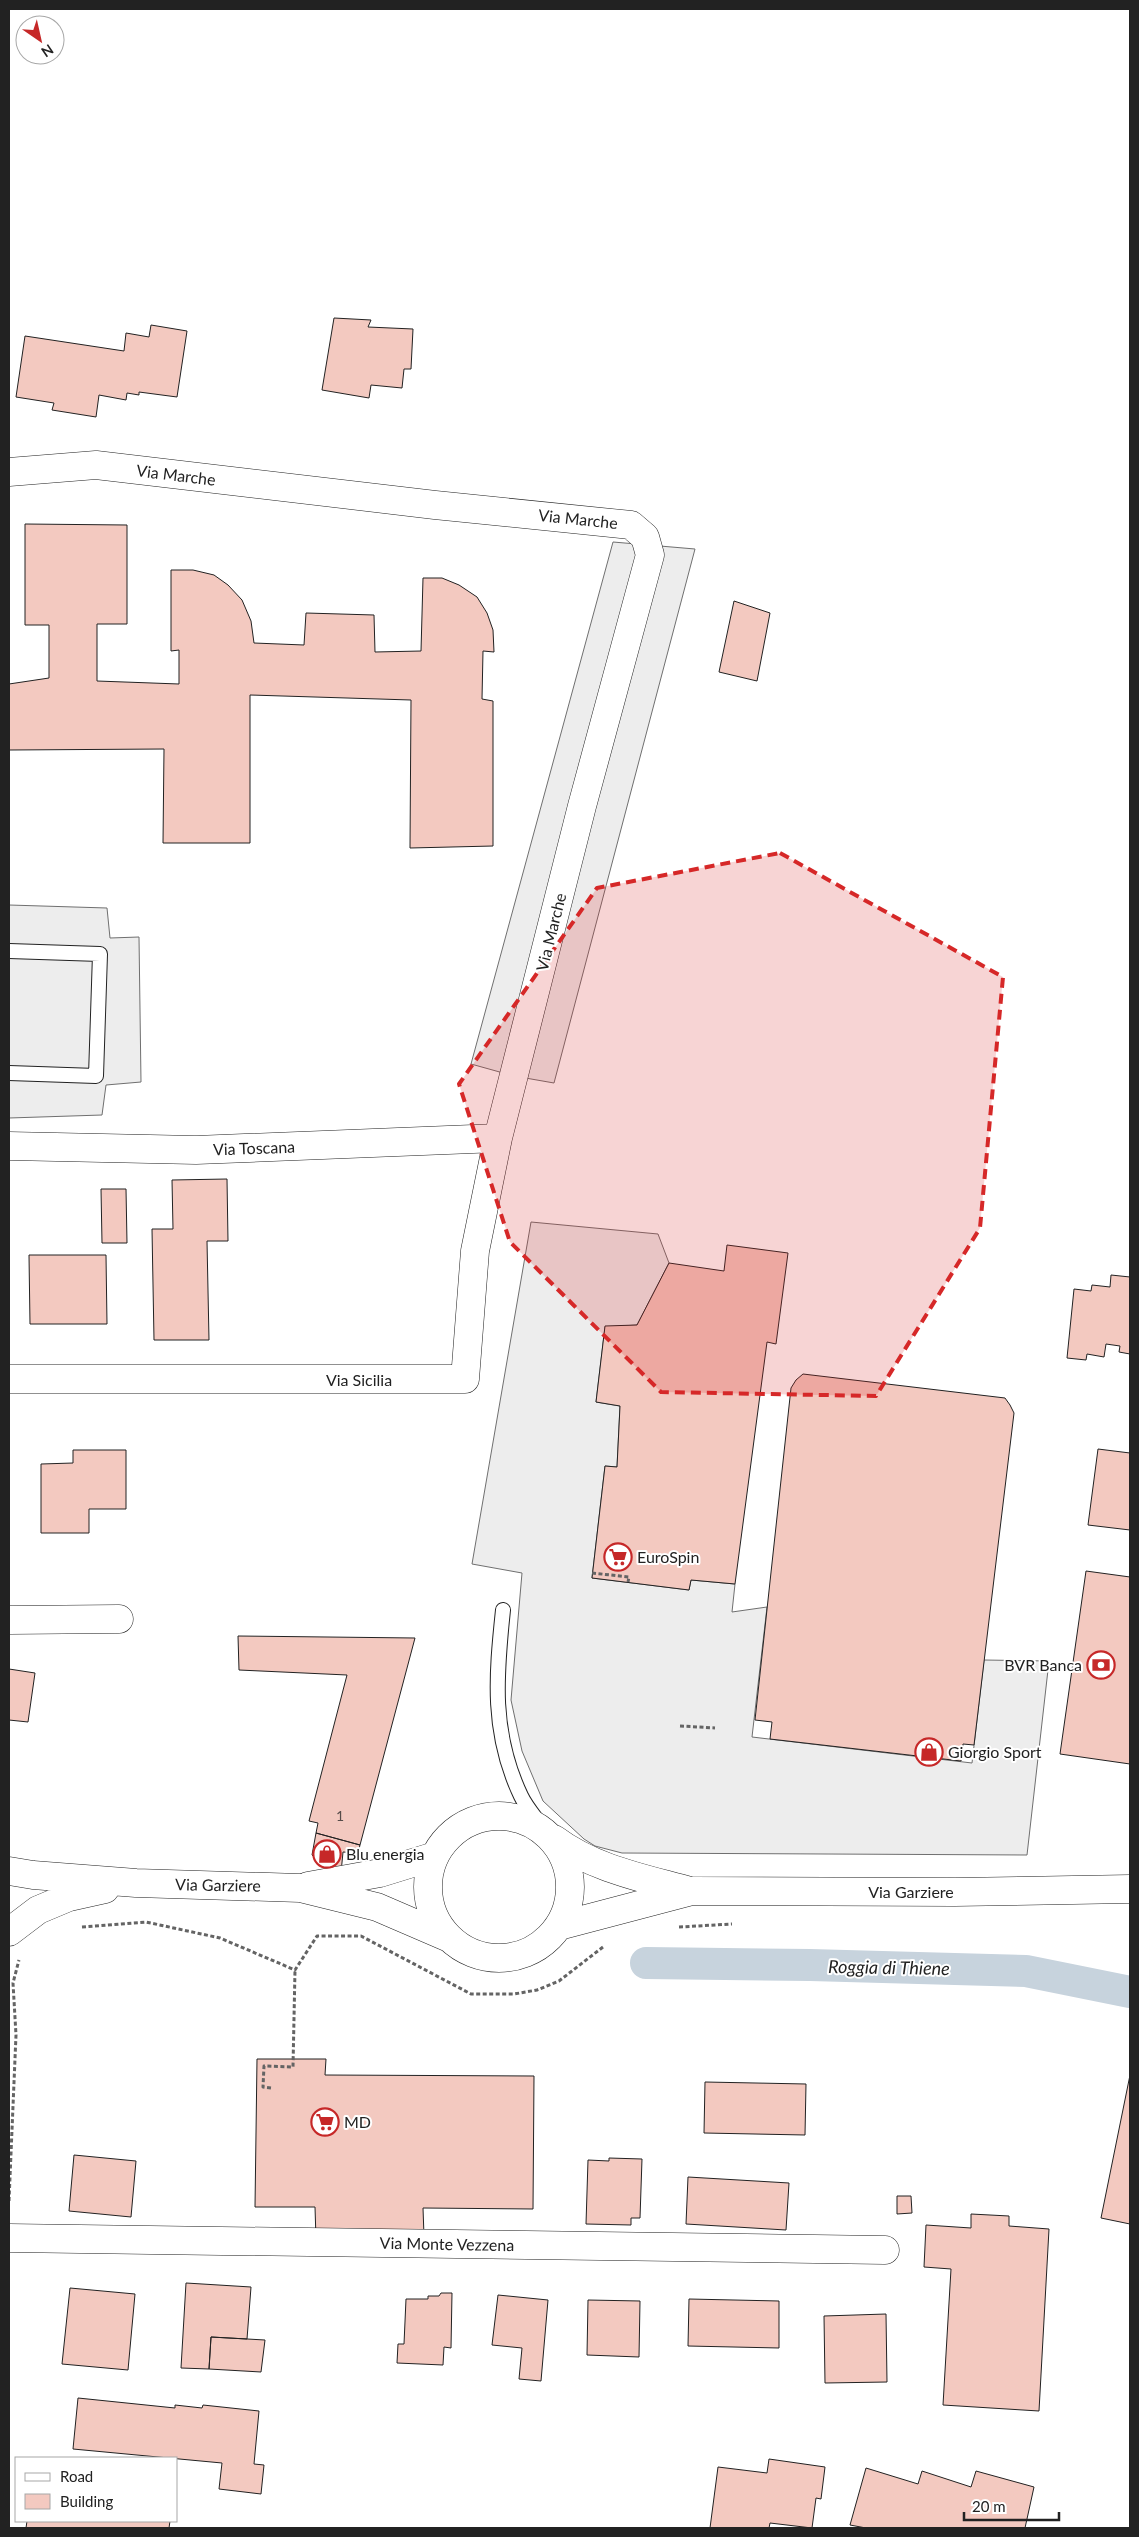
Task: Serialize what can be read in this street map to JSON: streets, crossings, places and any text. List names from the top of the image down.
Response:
{
  "streets": {
    "street": [
      "Via Marche",
      "Via Toscana",
      "Via Sicilia",
      "Via Garziere",
      "Via Monte Vezzena"
    ]
  },
  "crossings": [
    ["Via Marche", "Via Toscana"],
    ["Via Marche", "Via Sicilia"],
    ["Via Toscana", "Via Sicilia"]
  ],
  "water": ["Roggia di Thiene"],
  "places": {
    "supermarket": ["EuroSpin", "MD"],
    "bank": ["BVR Banca"],
    "shop": ["Giorgio Sport", "Blu energia"]
  },
  "house_numbers": ["1"],
  "legend": ["Road", "Building"],
  "scale_bar": "20 m",
  "north": "bottom right"
}
